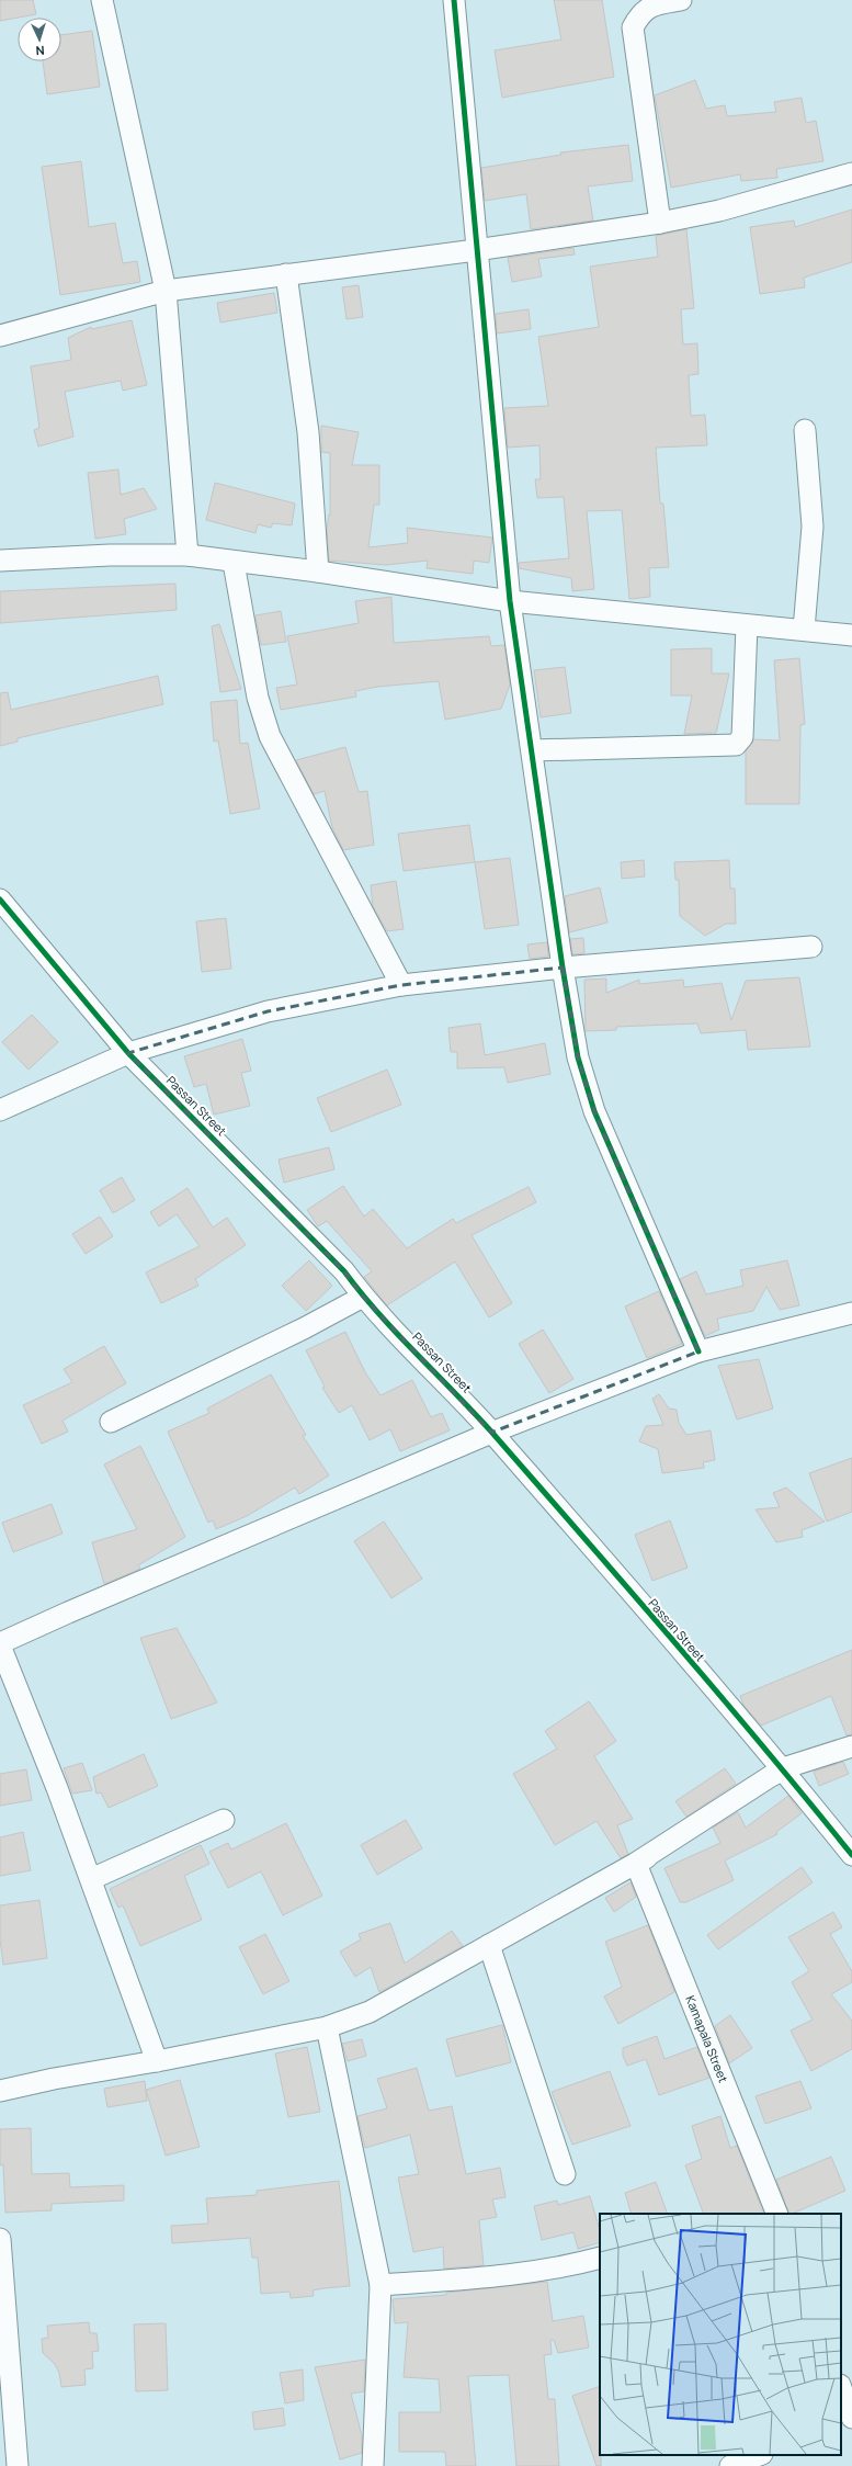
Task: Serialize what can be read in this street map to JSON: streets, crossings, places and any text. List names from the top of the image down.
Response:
{
  "streets": {
    "street": ["Passan Street", "Kamapala Street"]
  },
  "crossings": [
    ["Passan Street", "Kamapala Street"]
  ],
  "north": "bottom"
}
